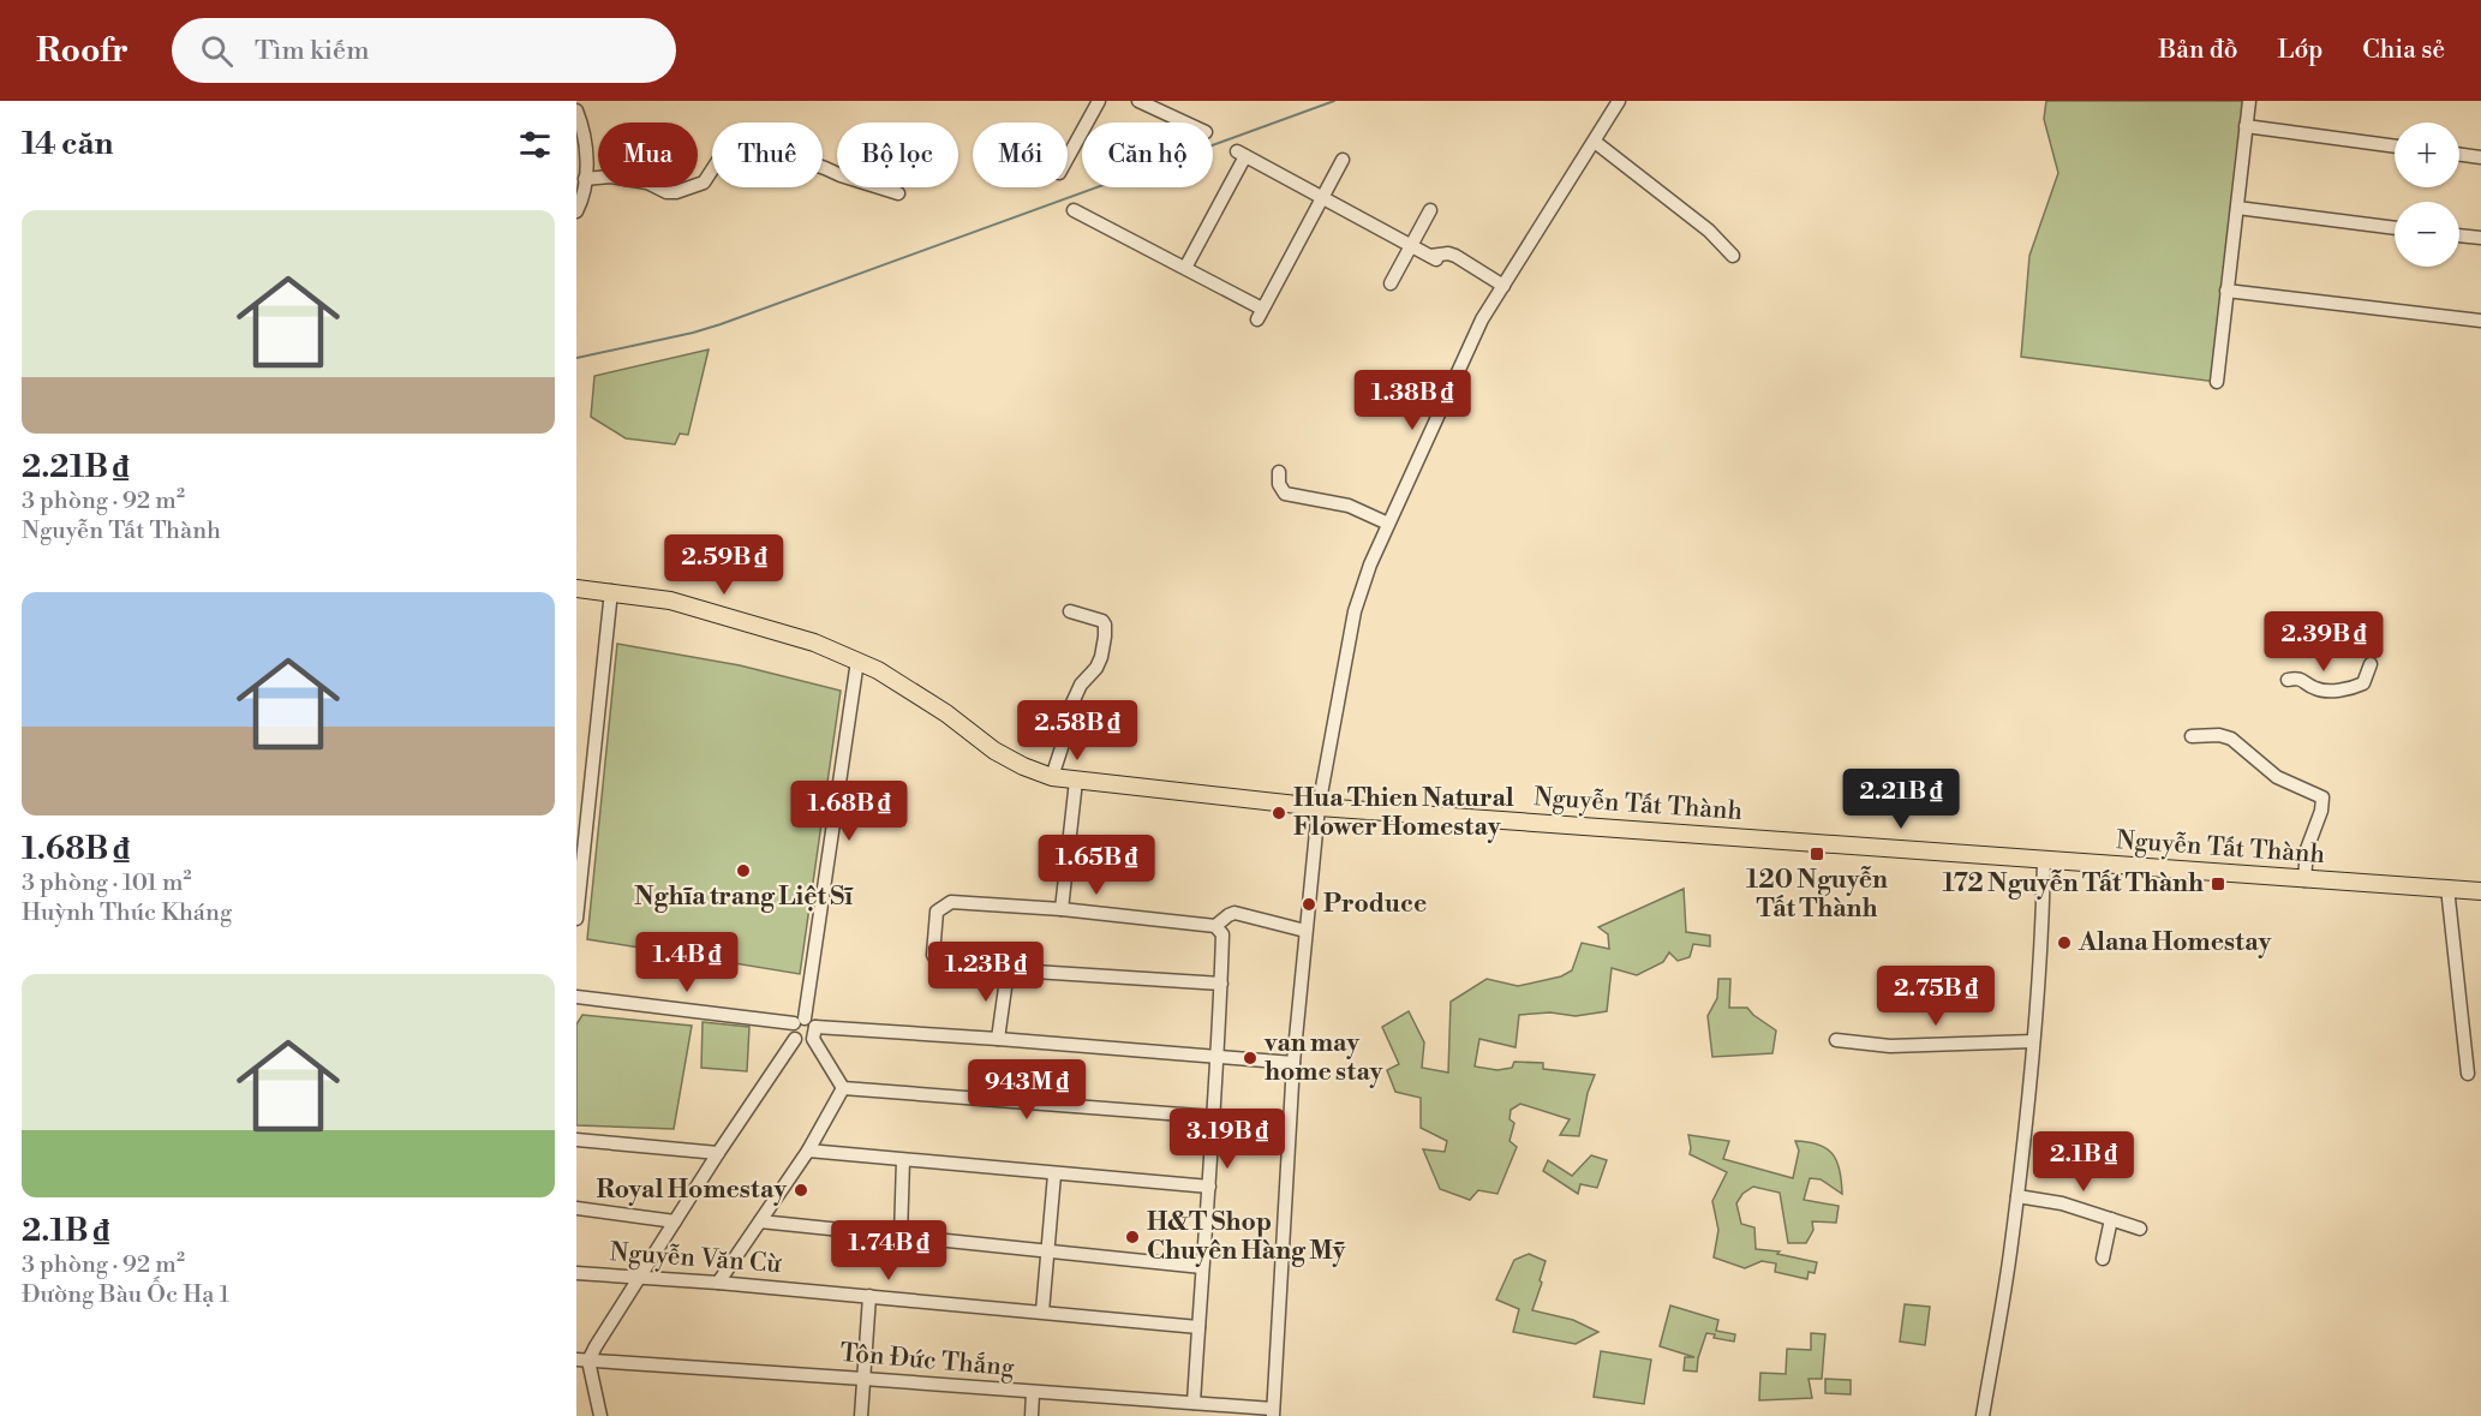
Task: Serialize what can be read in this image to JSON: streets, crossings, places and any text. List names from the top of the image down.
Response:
{
  "streets": {
    "main road": ["Nguyễn Tất Thành"],
    "street": ["Nguyễn Văn Cừ", "Tôn Đức Thắng"]
  },
  "places": {
    "other": [
      "Hua Thien Natural Flower Homestay",
      "Nghĩa trang Liệt Sĩ",
      "Produce",
      "Alana Homestay",
      "van may home stay",
      "Royal Homestay",
      "H&T Shop Chuyên Hàng Mỹ"
    ],
    "transit": ["120 Nguyễn Tất Thành", "172 Nguyễn Tất Thành"]
  },
  "page": {
    "header": "Roofr",
    "search": "Tìm kiếm",
    "nav": ["Bản đồ", "Lớp", "Chia sẻ"],
    "heading": "14 căn",
    "map_buttons": ["+", "−"],
    "chip": [
      "Mua",
      "Thuê",
      "Bộ lọc",
      "Mới",
      "Căn hộ"
    ],
    "list": [
      {
        "name": "2.21B ₫",
        "note": "3 phòng · 92 m² · Nguyễn Tất Thành"
      },
      {
        "name": "1.68B ₫",
        "note": "3 phòng · 101 m² · Huỳnh Thúc Kháng"
      },
      {
        "name": "2.1B ₫",
        "note": "3 phòng · 92 m² · Đường Bàu Ốc Hạ 1"
      }
    ],
    "price": [
      "1.38B ₫",
      "2.59B ₫",
      "2.39B ₫",
      "2.58B ₫",
      "2.21B ₫",
      "1.68B ₫",
      "1.65B ₫",
      "1.4B ₫",
      "1.23B ₫",
      "2.75B ₫",
      "943M ₫",
      "3.19B ₫",
      "2.1B ₫",
      "1.74B ₫"
    ]
  }
}
